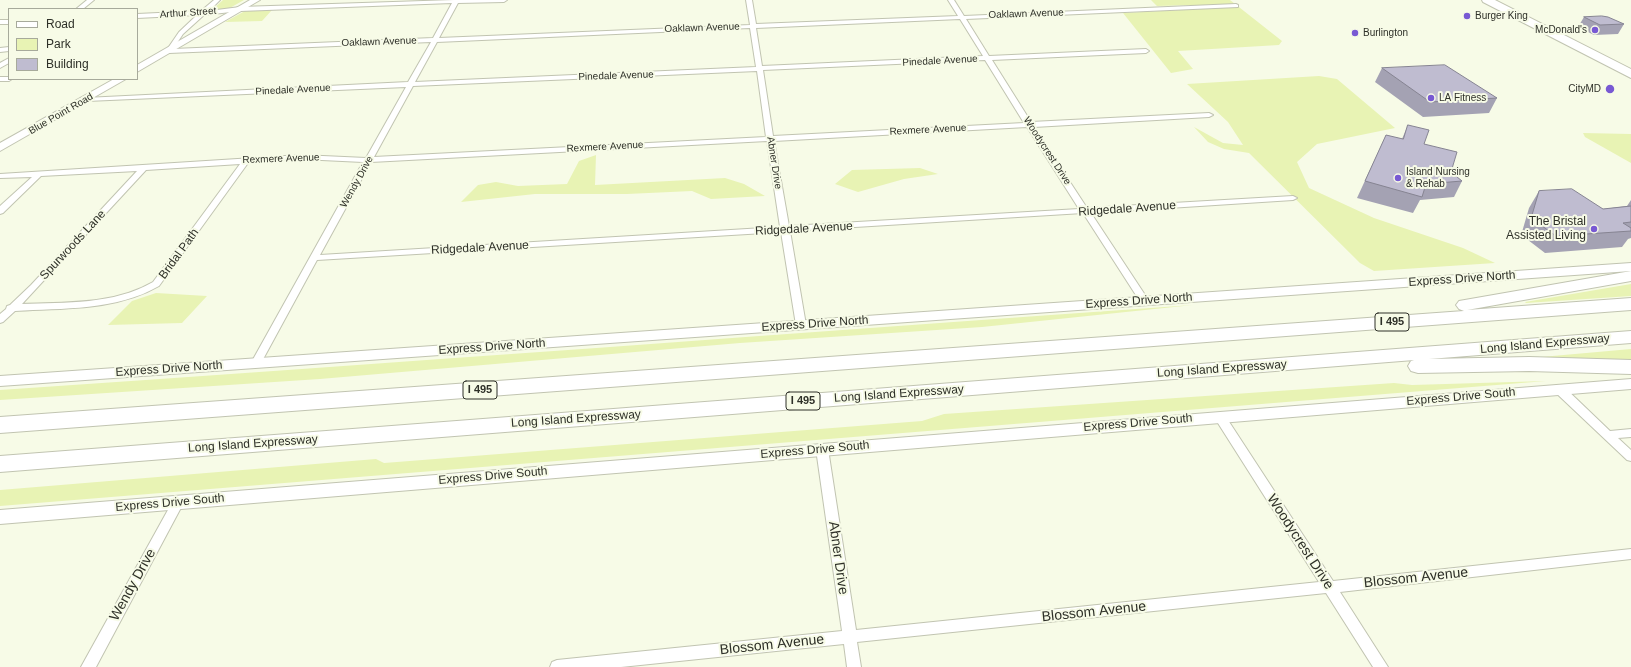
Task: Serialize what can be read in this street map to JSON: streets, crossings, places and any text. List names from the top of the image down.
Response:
{
  "streets": {
    "highway": ["I 495", "Long Island Expressway"],
    "main road": ["Blue Point Road", "Express Drive North", "Express Drive South"],
    "street": [
      "Arthur Street",
      "Oaklawn Avenue",
      "Pinedale Avenue",
      "Rexmere Avenue",
      "Woodycrest Drive",
      "Abner Drive",
      "Wendy Drive",
      "Ridgedale Avenue",
      "Spurwoods Lane",
      "Bridal Path",
      "Blossom Avenue"
    ]
  },
  "crossings": [
    ["Arthur Street", "Wendy Drive"],
    ["Oaklawn Avenue", "Woodycrest Drive"],
    ["Oaklawn Avenue", "Abner Drive"],
    ["Oaklawn Avenue", "Wendy Drive"],
    ["Pinedale Avenue", "Blue Point Road"],
    ["Pinedale Avenue", "Woodycrest Drive"],
    ["Pinedale Avenue", "Abner Drive"],
    ["Pinedale Avenue", "Wendy Drive"],
    ["Rexmere Avenue", "Woodycrest Drive"],
    ["Rexmere Avenue", "Abner Drive"],
    ["Rexmere Avenue", "Wendy Drive"],
    ["Rexmere Avenue", "Spurwoods Lane"],
    ["Rexmere Avenue", "Bridal Path"],
    ["Woodycrest Drive", "Ridgedale Avenue"],
    ["Woodycrest Drive", "Express Drive North"],
    ["Woodycrest Drive", "Express Drive South"],
    ["Woodycrest Drive", "Blossom Avenue"],
    ["Abner Drive", "Ridgedale Avenue"],
    ["Abner Drive", "Express Drive North"],
    ["Abner Drive", "Express Drive South"],
    ["Abner Drive", "Blossom Avenue"],
    ["Wendy Drive", "Ridgedale Avenue"],
    ["Wendy Drive", "Express Drive North"],
    ["Wendy Drive", "Express Drive South"],
    ["Spurwoods Lane", "Bridal Path"]
  ],
  "places": [
    "Burger King",
    "McDonald's",
    "Burlington",
    "CityMD",
    "LA Fitness",
    "Island Nursing & Rehab",
    "The Bristal Assisted Living"
  ],
  "legend": ["Road", "Park", "Building"]
}
